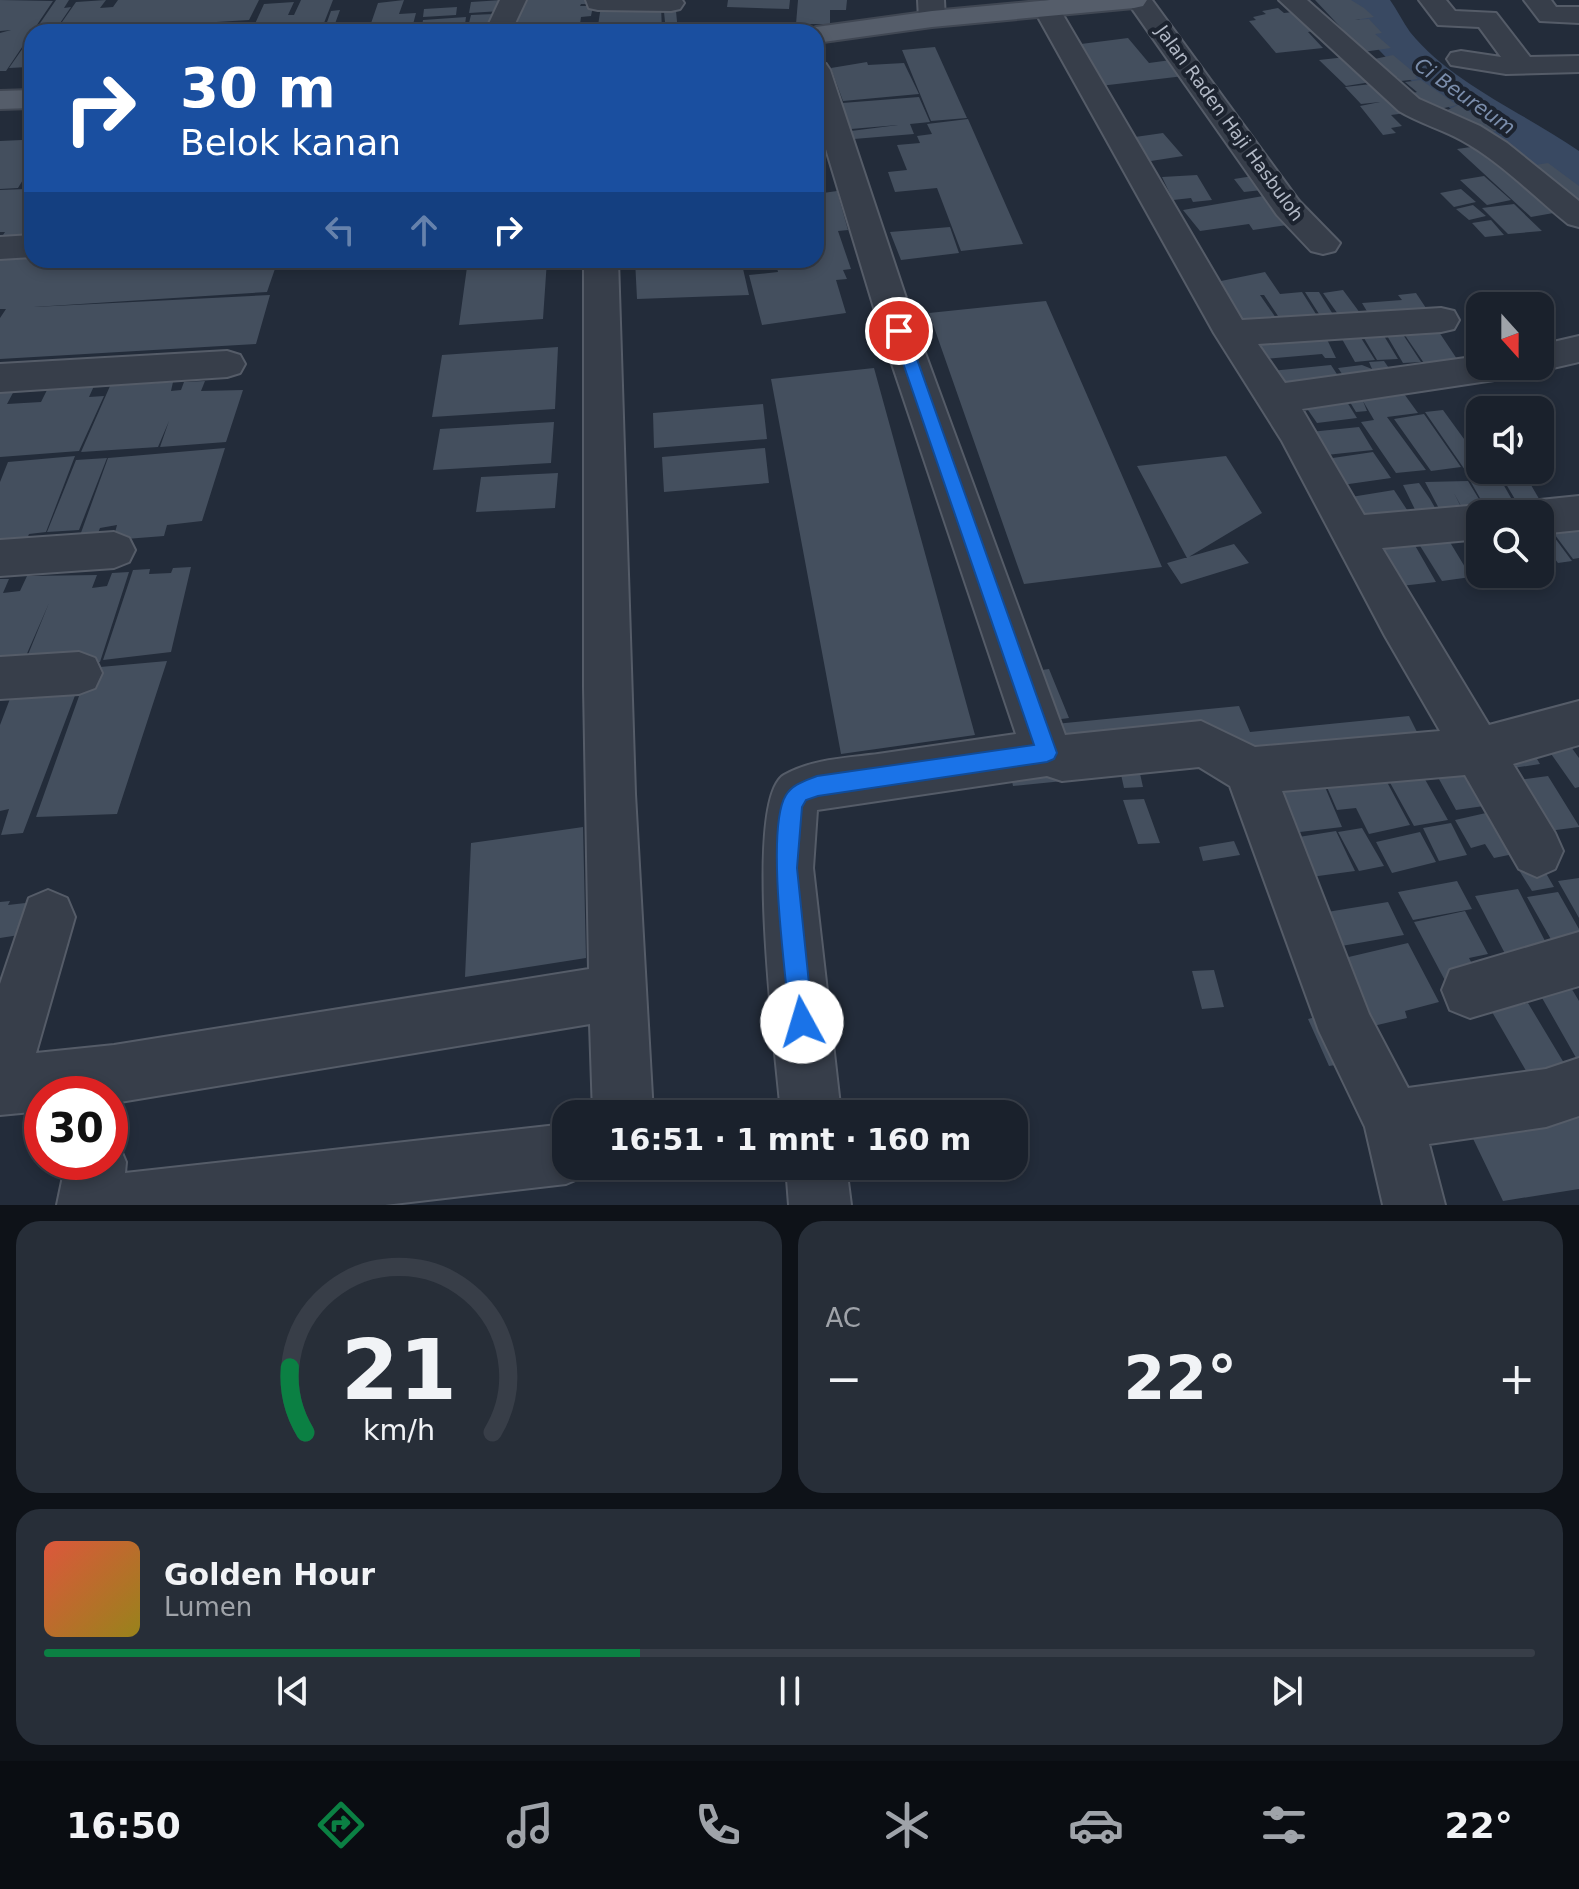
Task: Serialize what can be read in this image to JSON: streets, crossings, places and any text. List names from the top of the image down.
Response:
{
  "streets": {
    "street": ["Jalan Raden Haji Hasbuloh"]
  },
  "water": ["Ci Beureum"],
  "north": "bottom",
  "page": {
    "turn": ["30 m", "Belok kanan"],
    "limit": "30",
    "trip": "16:51 · 1 mnt · 160 m",
    "tile": "AC",
    "heat": ["−", "22°", "+"],
    "song": ["Golden Hour", "Lumen"],
    "tabs": ["16:50", "22°"],
    "gauge": ["21", "km/h"]
  }
}
